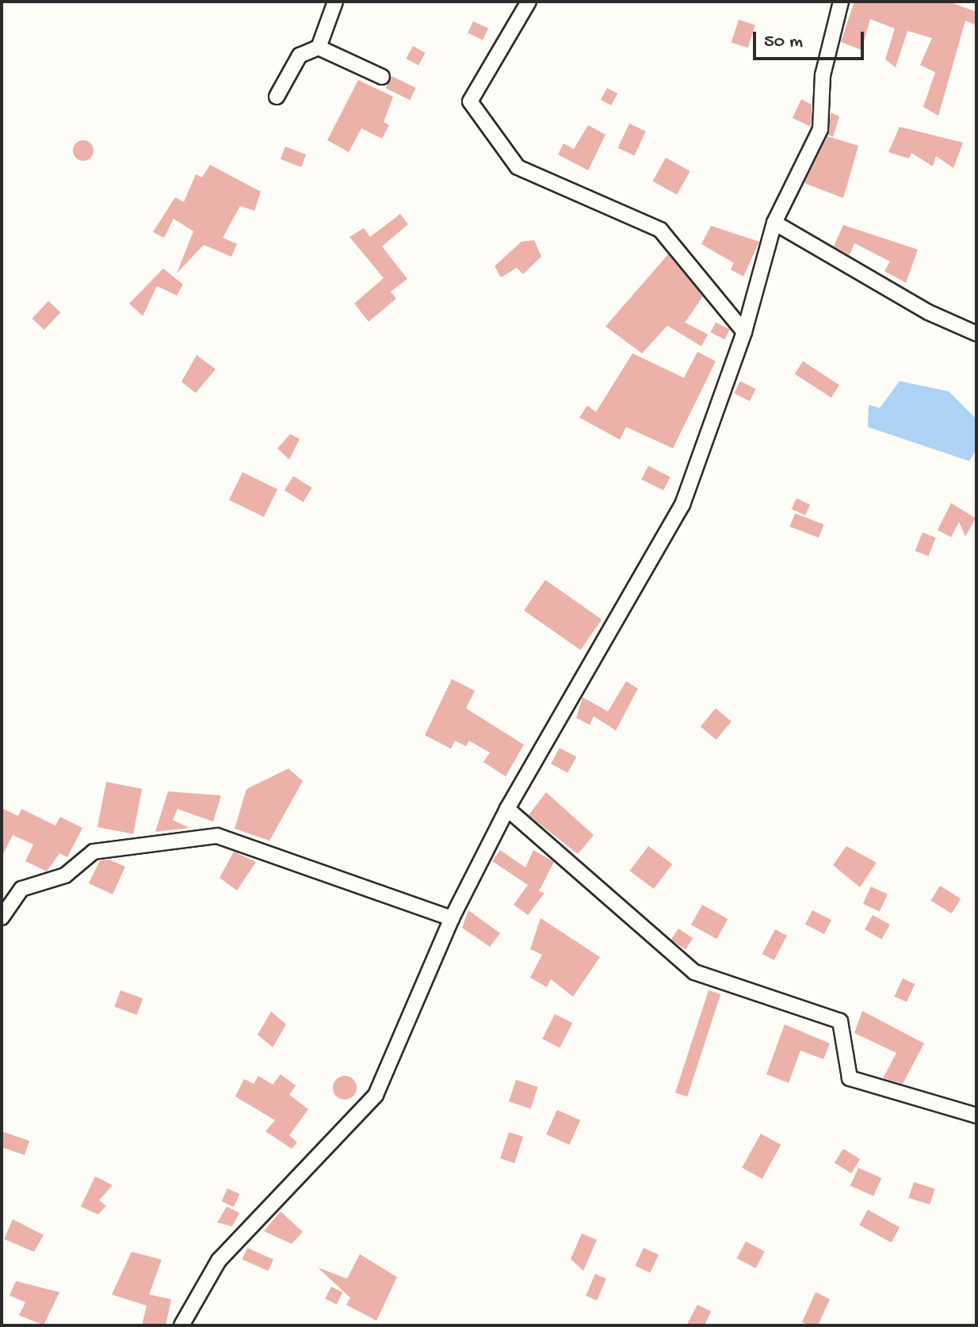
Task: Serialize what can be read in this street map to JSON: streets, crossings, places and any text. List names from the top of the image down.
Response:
{
  "scale_bar": "50 m"
}
